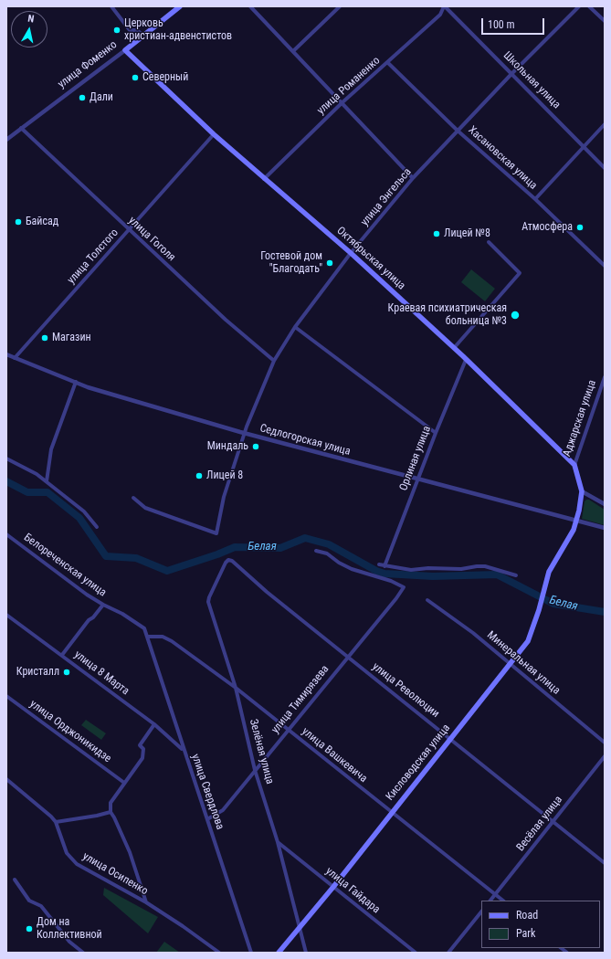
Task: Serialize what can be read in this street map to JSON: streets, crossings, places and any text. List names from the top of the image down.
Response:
{
  "streets": {
    "main road": ["улица Фоменко", "Октябрьская улица", "Кисловодская улица"],
    "street": [
      "Школьная улица",
      "улица Романенко",
      "Хасановская улица",
      "улица Энгельса",
      "улица Гоголя",
      "улица Толстого",
      "Аджарская улица",
      "Седлогорская улица",
      "Орлиная улица",
      "Белореченская улица",
      "Минеральная улица",
      "улица 8 Марта",
      "улица Революции",
      "улица Тимирязева",
      "улица Орджоникидзе",
      "Зелёная улица",
      "улица Вашкевича",
      "улица Свердлова",
      "Весёлая улица",
      "улица Осипенко",
      "улица Гайдара"
    ]
  },
  "crossings": [
    ["улица Фоменко", "улица Гоголя"],
    ["улица Фоменко", "Октябрьская улица"],
    ["Школьная улица", "улица Романенко"],
    ["Школьная улица", "улица Энгельса"],
    ["улица Романенко", "Хасановская улица"],
    ["улица Романенко", "Октябрьская улица"],
    ["Хасановская улица", "улица Энгельса"],
    ["улица Энгельса", "улица Гоголя"],
    ["улица Энгельса", "Октябрьская улица"],
    ["улица Энгельса", "Седлогорская улица"],
    ["улица Гоголя", "улица Толстого"],
    ["улица Толстого", "Октябрьская улица"],
    ["улица Толстого", "Седлогорская улица"],
    ["Октябрьская улица", "Аджарская улица"],
    ["Октябрьская улица", "Орлиная улица"],
    ["Седлогорская улица", "Орлиная улица"],
    ["Седлогорская улица", "Кисловодская улица"],
    ["Белореченская улица", "улица Вашкевича"],
    ["Белореченская улица", "улица Свердлова"],
    ["Минеральная улица", "Кисловодская улица"],
    ["улица 8 Марта", "улица Свердлова"],
    ["улица Революции", "улица Тимирязева"],
    ["улица Революции", "Зелёная улица"],
    ["улица Революции", "Кисловодская улица"],
    ["улица Революции", "Весёлая улица"],
    ["улица Тимирязева", "Зелёная улица"],
    ["улица Тимирязева", "улица Вашкевича"],
    ["улица Тимирязева", "улица Свердлова"],
    ["Зелёная улица", "улица Вашкевича"],
    ["Зелёная улица", "Кисловодская улица"],
    ["Зелёная улица", "улица Гайдара"],
    ["улица Вашкевича", "Кисловодская улица"],
    ["улица Вашкевича", "улица Свердлова"],
    ["улица Вашкевича", "Весёлая улица"],
    ["Кисловодская улица", "улица Гайдара"]
  ],
  "water": ["Белая"],
  "places": [
    "Церковь христиан-адвенстистов",
    "Северный",
    "Дали",
    "Байсад",
    "Атмосфера",
    "Лицей №8",
    "Гостевой дом \"Благодать\"",
    "Краевая психиатрическая больница №3",
    "Магазин",
    "Миндаль",
    "Лицей 8",
    "Кристалл",
    "Дом на Коллективной"
  ],
  "legend": ["Road", "Park"],
  "scale_bar": "100 m",
  "north": "top"
}
